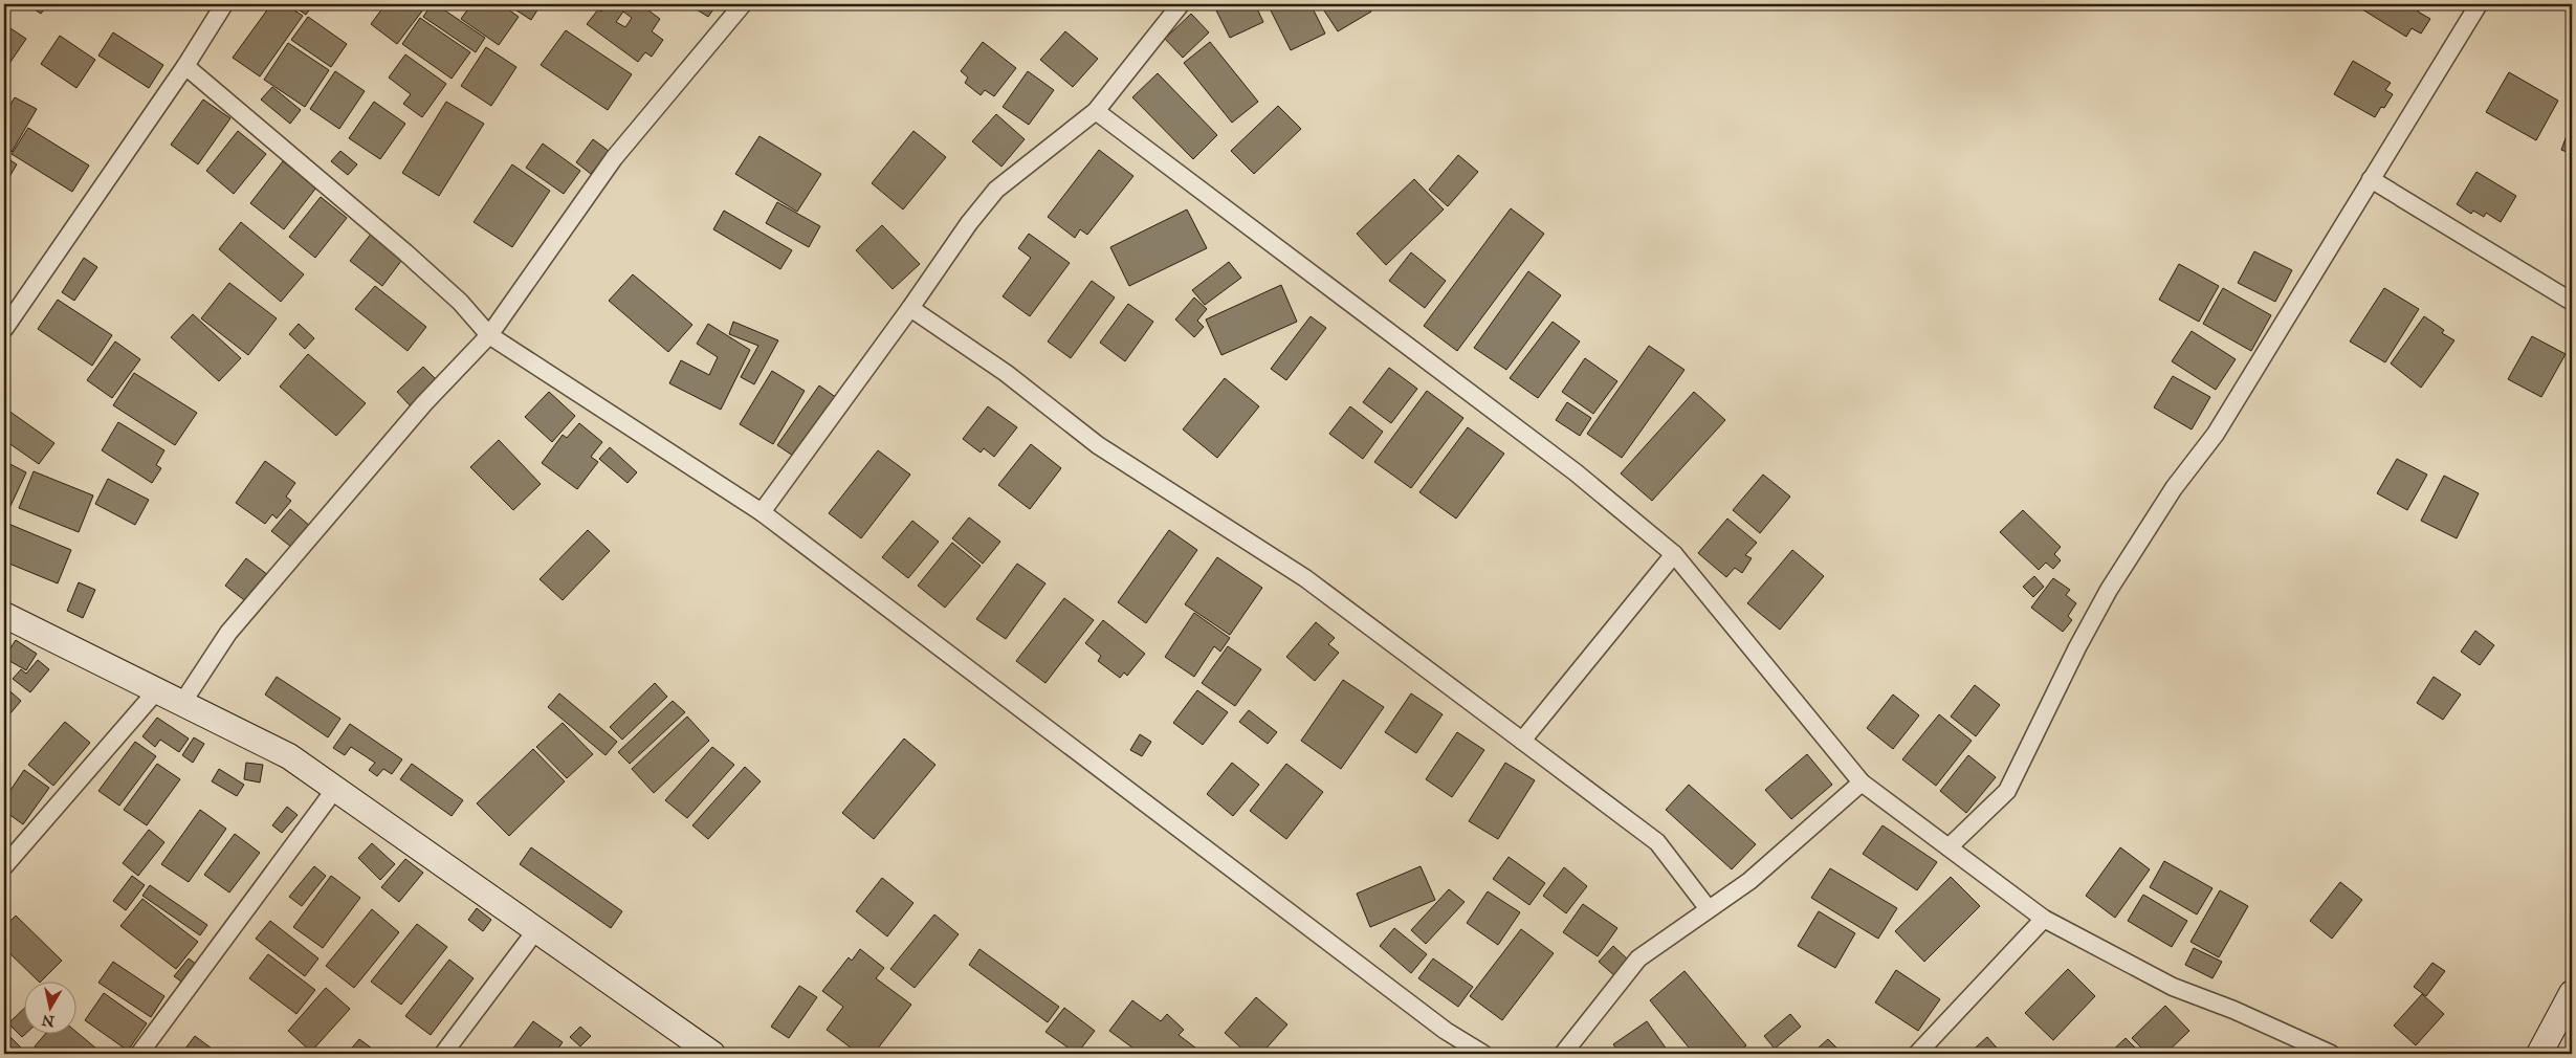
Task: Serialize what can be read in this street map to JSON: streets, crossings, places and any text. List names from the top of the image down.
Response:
{
  "north": "bottom"
}
